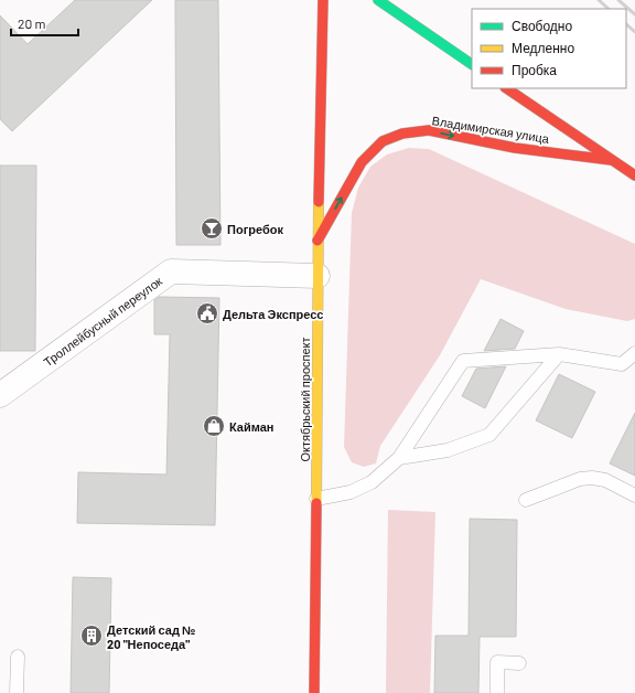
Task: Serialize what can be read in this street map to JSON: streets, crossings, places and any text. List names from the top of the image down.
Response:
{
  "streets": {
    "main road": ["Владимирская улица", "Октябрьский проспект"],
    "street": ["Троллейбусный переулок"]
  },
  "crossings": [
    ["Владимирская улица", "Октябрьский проспект"],
    ["Троллейбусный переулок", "Октябрьский проспект"]
  ],
  "one_way": ["Владимирская улица"],
  "places": {
    "bar": ["Погребок"],
    "public building": ["Дельта Экспресс"],
    "shop": ["Кайман"],
    "building": ["Детский сад № 20 \"Непоседа\""]
  },
  "legend": ["Свободно", "Медленно", "Пробка"],
  "scale_bar": "20 m"
}
